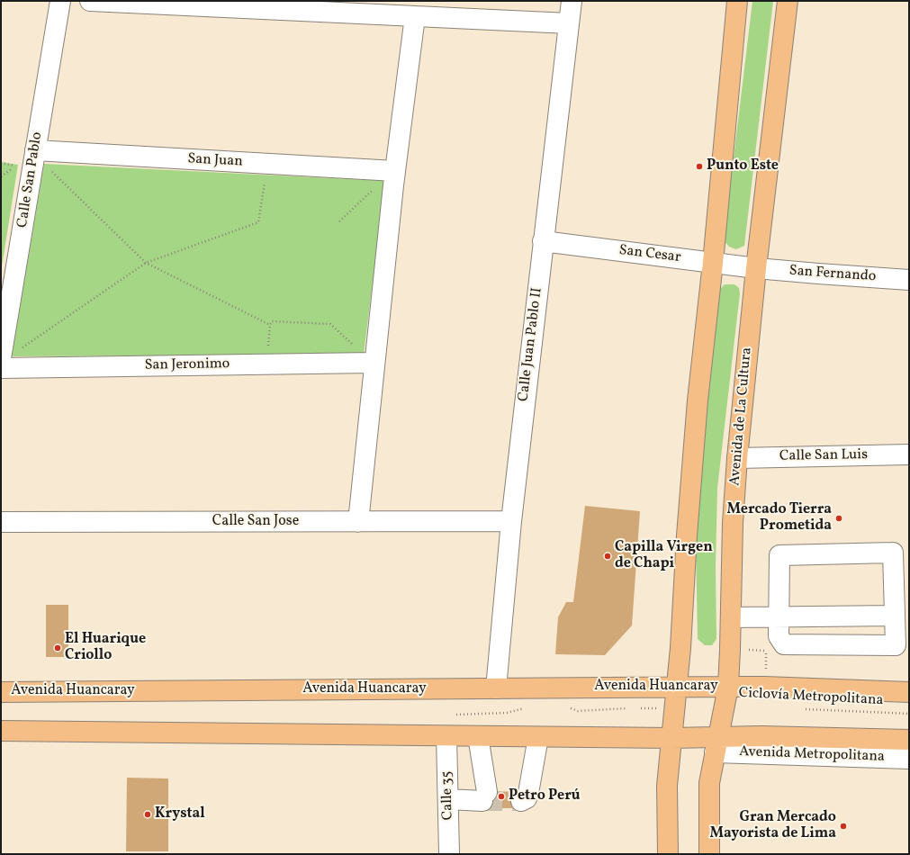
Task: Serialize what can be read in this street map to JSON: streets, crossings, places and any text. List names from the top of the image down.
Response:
{
  "streets": {
    "main road": ["Avenida de La Cultura", "Avenida Huancaray", "Avenida Metropolitana"],
    "street": [
      "San Juan",
      "Calle San Pablo",
      "San Cesar",
      "San Fernando",
      "Calle Juan Pablo II",
      "San Jeronimo",
      "Calle San Luis",
      "Calle San Jose",
      "Calle 35"
    ],
    "path": ["Ciclovía Metropolitana"]
  },
  "crossings": [
    ["San Juan", "Calle San Pablo"],
    ["San Cesar", "San Fernando"],
    ["San Cesar", "Calle Juan Pablo II"],
    ["San Cesar", "Avenida de La Cultura"],
    ["San Fernando", "Avenida de La Cultura"],
    ["Calle Juan Pablo II", "Calle San Jose"],
    ["Calle Juan Pablo II", "Avenida Huancaray"],
    ["Avenida de La Cultura", "Calle San Luis"],
    ["Avenida de La Cultura", "Avenida Huancaray"],
    ["Avenida de La Cultura", "Avenida Metropolitana"]
  ],
  "places": [
    "Punto Este",
    "Mercado Tierra Prometida",
    "Capilla Virgen de Chapi",
    "El Huarique Criollo",
    "Petro Perú",
    "Krystal",
    "Gran Mercado Mayorista de Lima"
  ]
}
